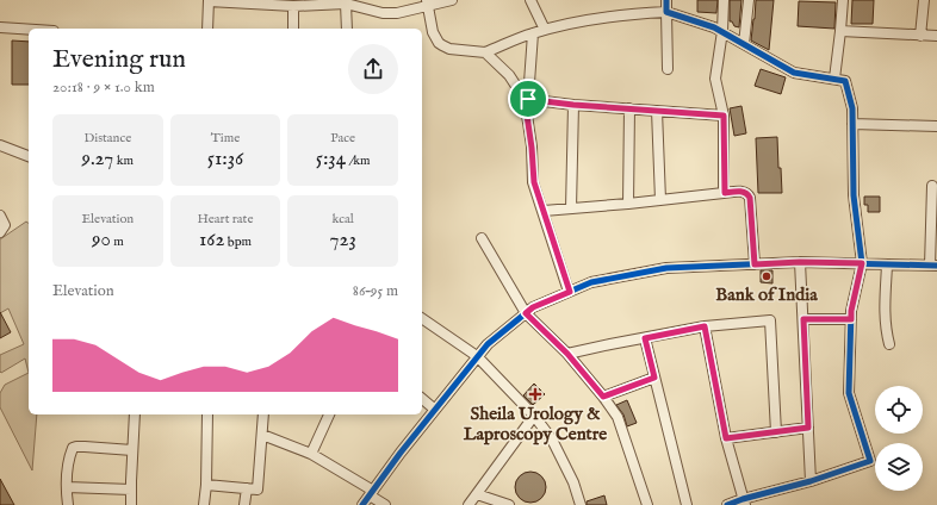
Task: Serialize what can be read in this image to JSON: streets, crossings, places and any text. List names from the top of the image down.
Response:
{
  "places": {
    "other": ["Bank of India"],
    "health": ["Sheila Urology & Laproscopy Centre"]
  },
  "page": {
    "heading": ["Evening run", "20:18 · 9 × 1.0 km"],
    "stats": [
      ["Distance", "9.27 km"],
      ["Time", "51:36"],
      ["Pace", "5:34 /km"],
      ["Elevation", "90 m"],
      ["Heart rate", "162 bpm"],
      ["kcal", "723"]
    ],
    "chart": ["Elevation", "86–95 m"]
  }
}
